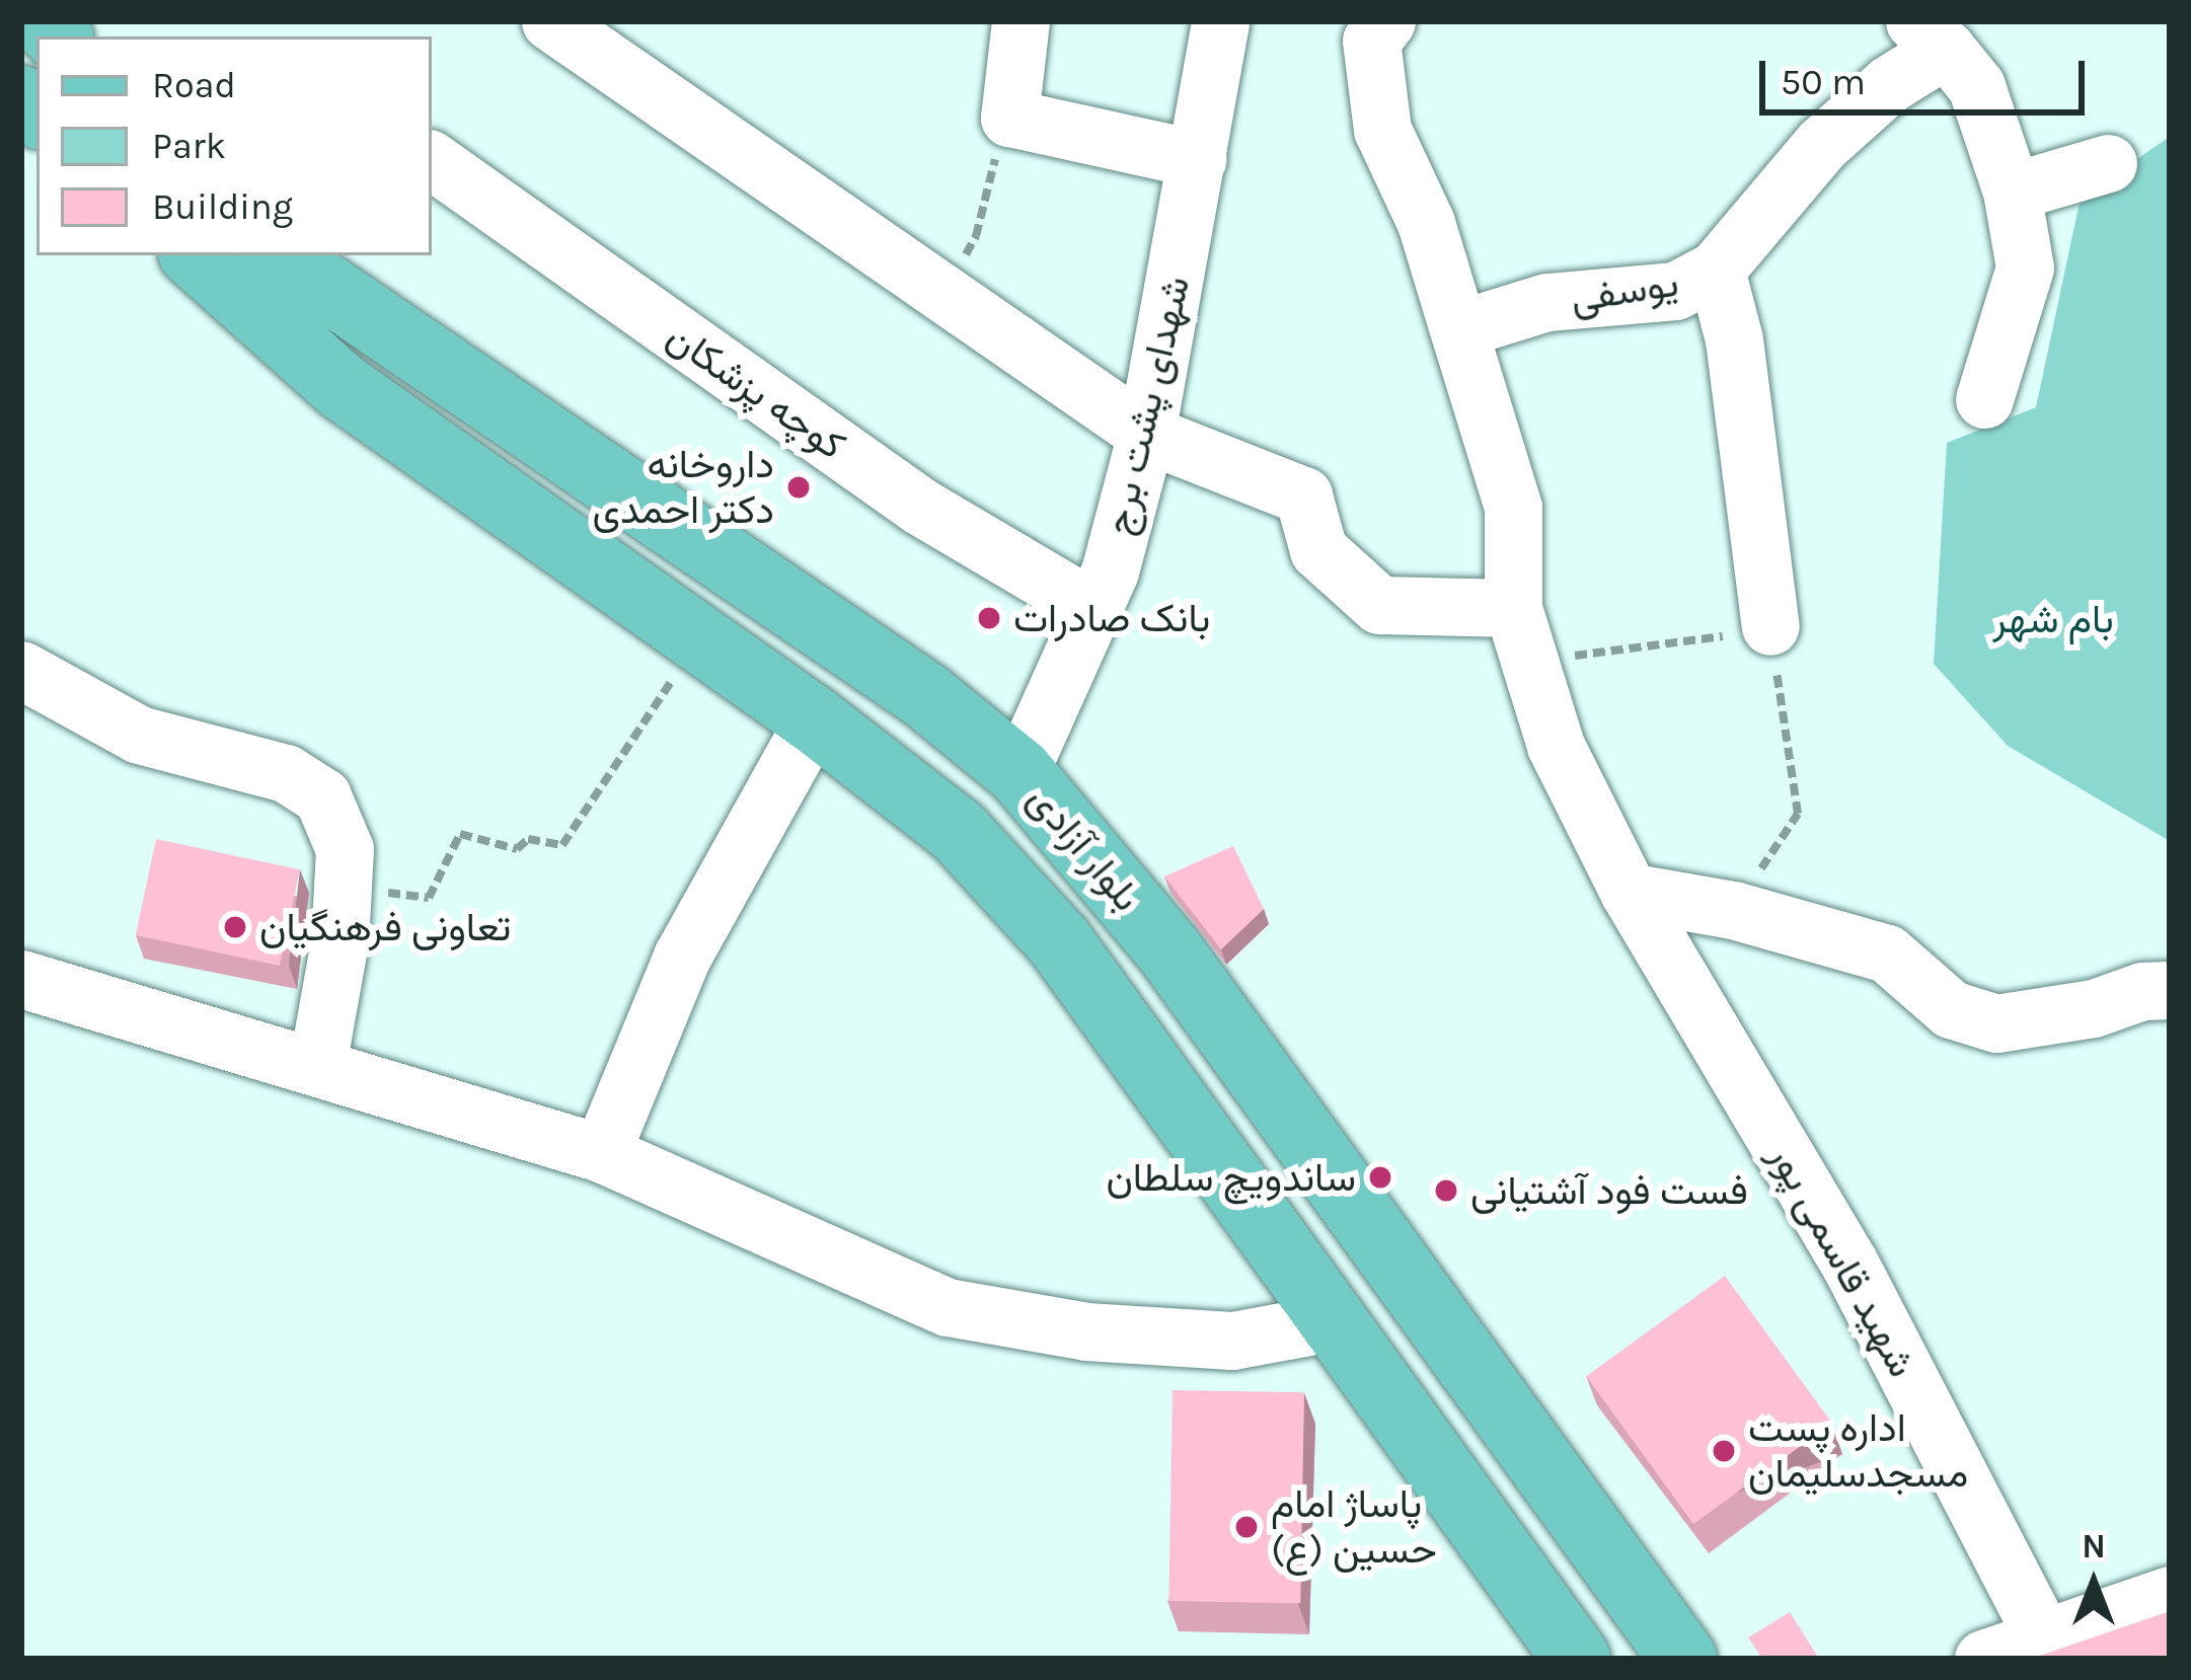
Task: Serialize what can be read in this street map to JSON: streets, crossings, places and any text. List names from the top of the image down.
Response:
{
  "streets": {
    "main road": ["بلوار آزادی"],
    "street": [
      "یوسفی",
      "کوچه پزشکان",
      "شهدای پشت برج",
      "شهید قاسمی پور"
    ]
  },
  "crossings": [
    ["کوچه پزشکان", "شهدای پشت برج"],
    ["شهدای پشت برج", "بلوار آزادی"]
  ],
  "parks": ["بام شهر"],
  "places": [
    "داروخانه دکتر احمدی",
    "بانک صادرات",
    "تعاونی فرهنگیان",
    "ساندویچ سلطان",
    "فست فود آشتیانی",
    "اداره پست مسجدسلیمان",
    "پاساژ امام حسین (ع)"
  ],
  "legend": ["Road", "Park", "Building"],
  "scale_bar": "50 m",
  "north": "top"
}
